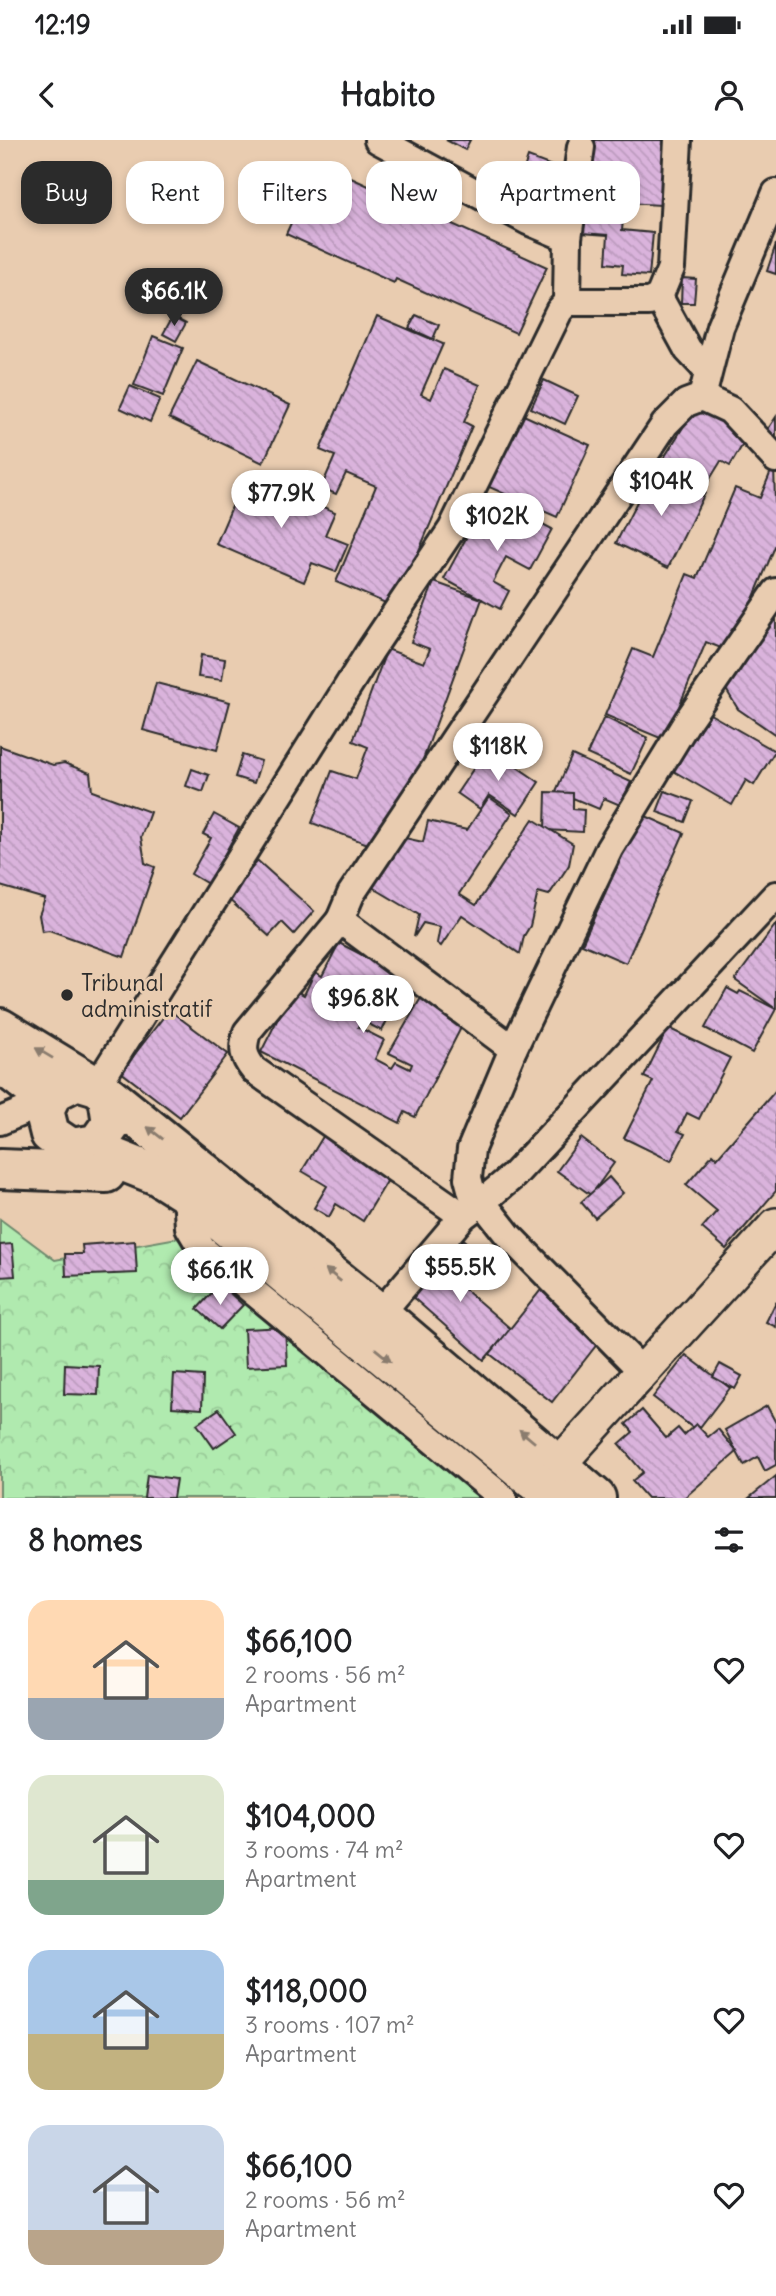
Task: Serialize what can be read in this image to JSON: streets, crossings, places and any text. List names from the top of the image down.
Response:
{
  "places": ["Tribunal administratif"],
  "page": {
    "status": "12:19",
    "header": "Habito",
    "chip": [
      "Buy",
      "Rent",
      "Filters",
      "New",
      "Apartment"
    ],
    "price": [
      "$66.1K",
      "$104K",
      "$77.9K",
      "$102K",
      "$118K",
      "$96.8K",
      "$55.5K",
      "$66.1K"
    ],
    "heading": "8 homes",
    "list": [
      {
        "name": "$66,100",
        "note": "2 rooms · 56 m² · Apartment"
      },
      {
        "name": "$104,000",
        "note": "3 rooms · 74 m² · Apartment"
      },
      {
        "name": "$118,000",
        "note": "3 rooms · 107 m² · Apartment"
      },
      {
        "name": "$66,100",
        "note": "2 rooms · 56 m² · Apartment"
      }
    ]
  }
}
